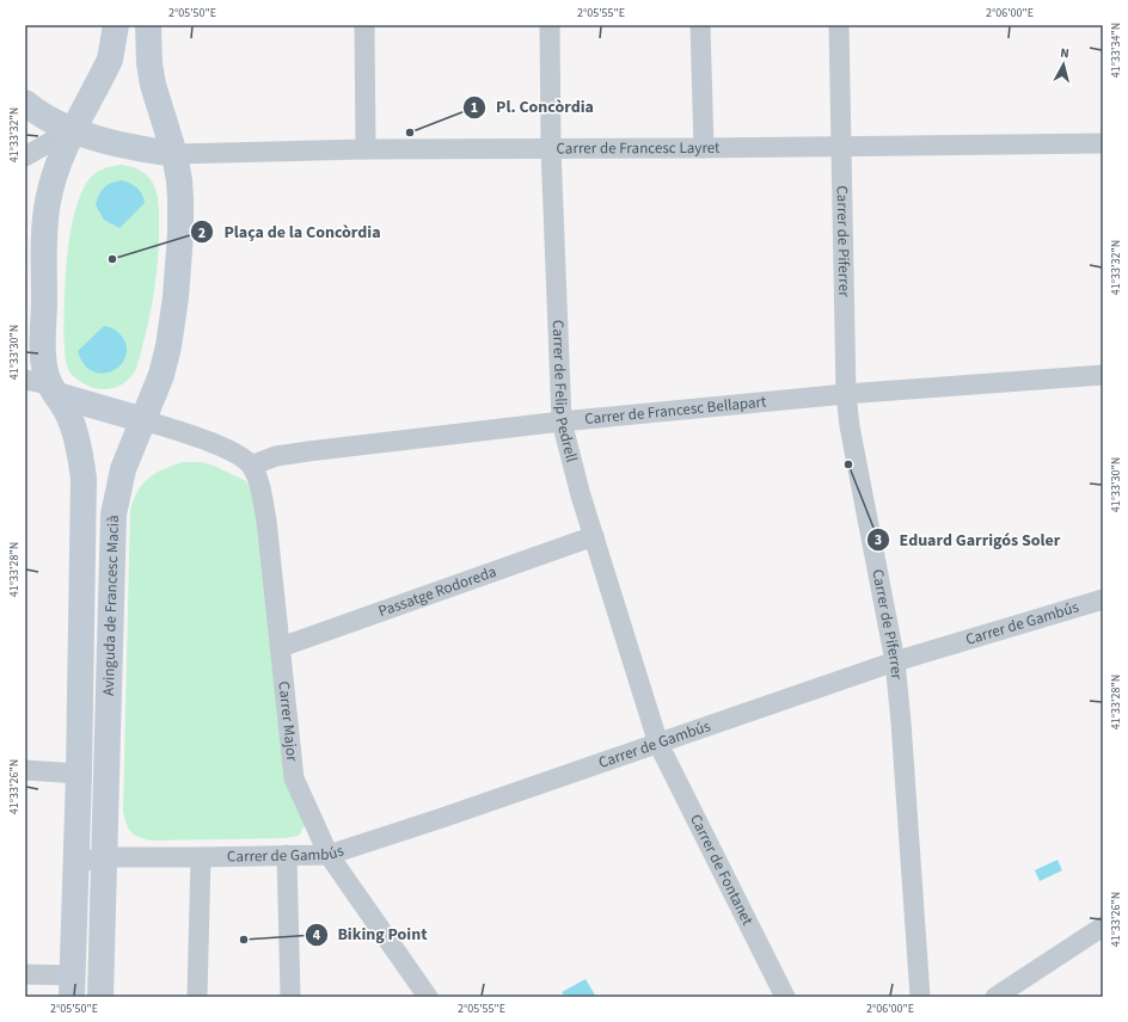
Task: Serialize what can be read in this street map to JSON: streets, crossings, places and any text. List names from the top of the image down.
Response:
{
  "streets": {
    "main road": ["Avinguda de Francesc Macià"],
    "street": [
      "Carrer de Francesc Layret",
      "Carrer de Piferrer",
      "Carrer de Felip Pedrell",
      "Carrer de Francesc Bellapart",
      "Passatge Rodoreda",
      "Carrer de Gambús",
      "Carrer Major",
      "Carrer de Fontanet"
    ]
  },
  "crossings": [
    ["Carrer de Francesc Layret", "Carrer de Piferrer"],
    ["Carrer de Francesc Layret", "Carrer de Felip Pedrell"],
    ["Carrer de Francesc Layret", "Avinguda de Francesc Macià"],
    ["Carrer de Piferrer", "Carrer de Francesc Bellapart"],
    ["Carrer de Piferrer", "Carrer de Gambús"],
    ["Carrer de Felip Pedrell", "Carrer de Francesc Bellapart"],
    ["Carrer de Felip Pedrell", "Passatge Rodoreda"],
    ["Carrer de Felip Pedrell", "Carrer de Gambús"],
    ["Carrer de Felip Pedrell", "Carrer de Fontanet"],
    ["Carrer de Francesc Bellapart", "Carrer Major"],
    ["Passatge Rodoreda", "Carrer Major"],
    ["Carrer de Gambús", "Carrer Major"],
    ["Carrer de Gambús", "Carrer de Fontanet"]
  ],
  "places": [
    "Pl. Concòrdia",
    "Plaça de la Concòrdia",
    "Eduard Garrigós Soler",
    "Biking Point"
  ],
  "north": "top",
  "coordinates": [
    "2°05'50\"E",
    "2°05'55\"E",
    "2°06'00\"E",
    "41°33'34\"N",
    "41°33'32\"N",
    "41°33'30\"N",
    "41°33'28\"N",
    "41°33'26\"N"
  ]
}
